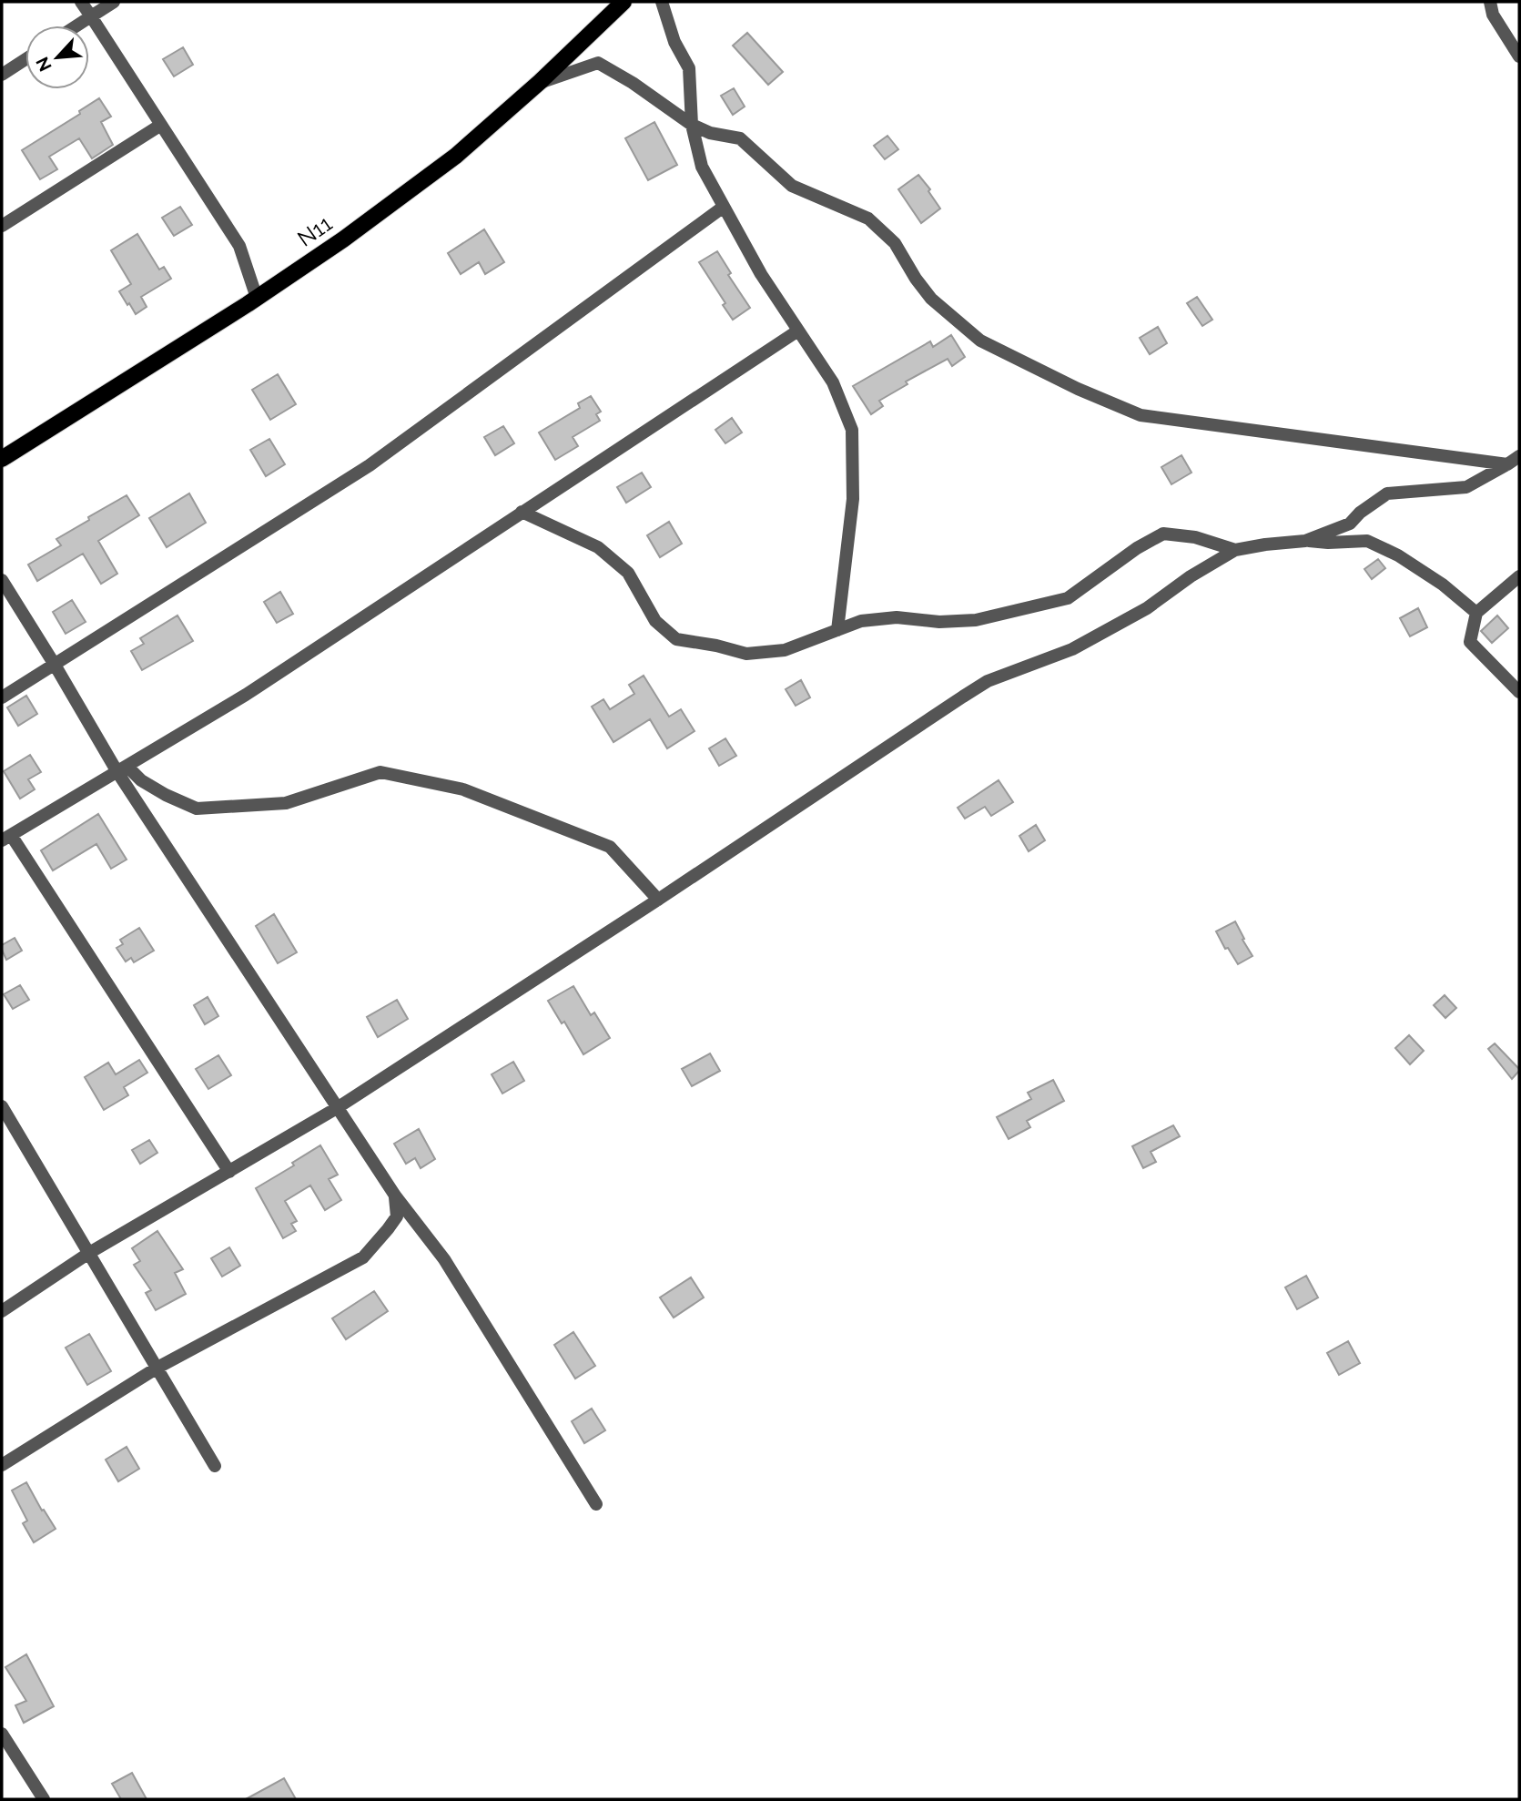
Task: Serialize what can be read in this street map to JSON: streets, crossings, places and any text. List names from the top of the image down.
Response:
{
  "streets": {
    "main road": ["N11"]
  },
  "north": "bottom left"
}
